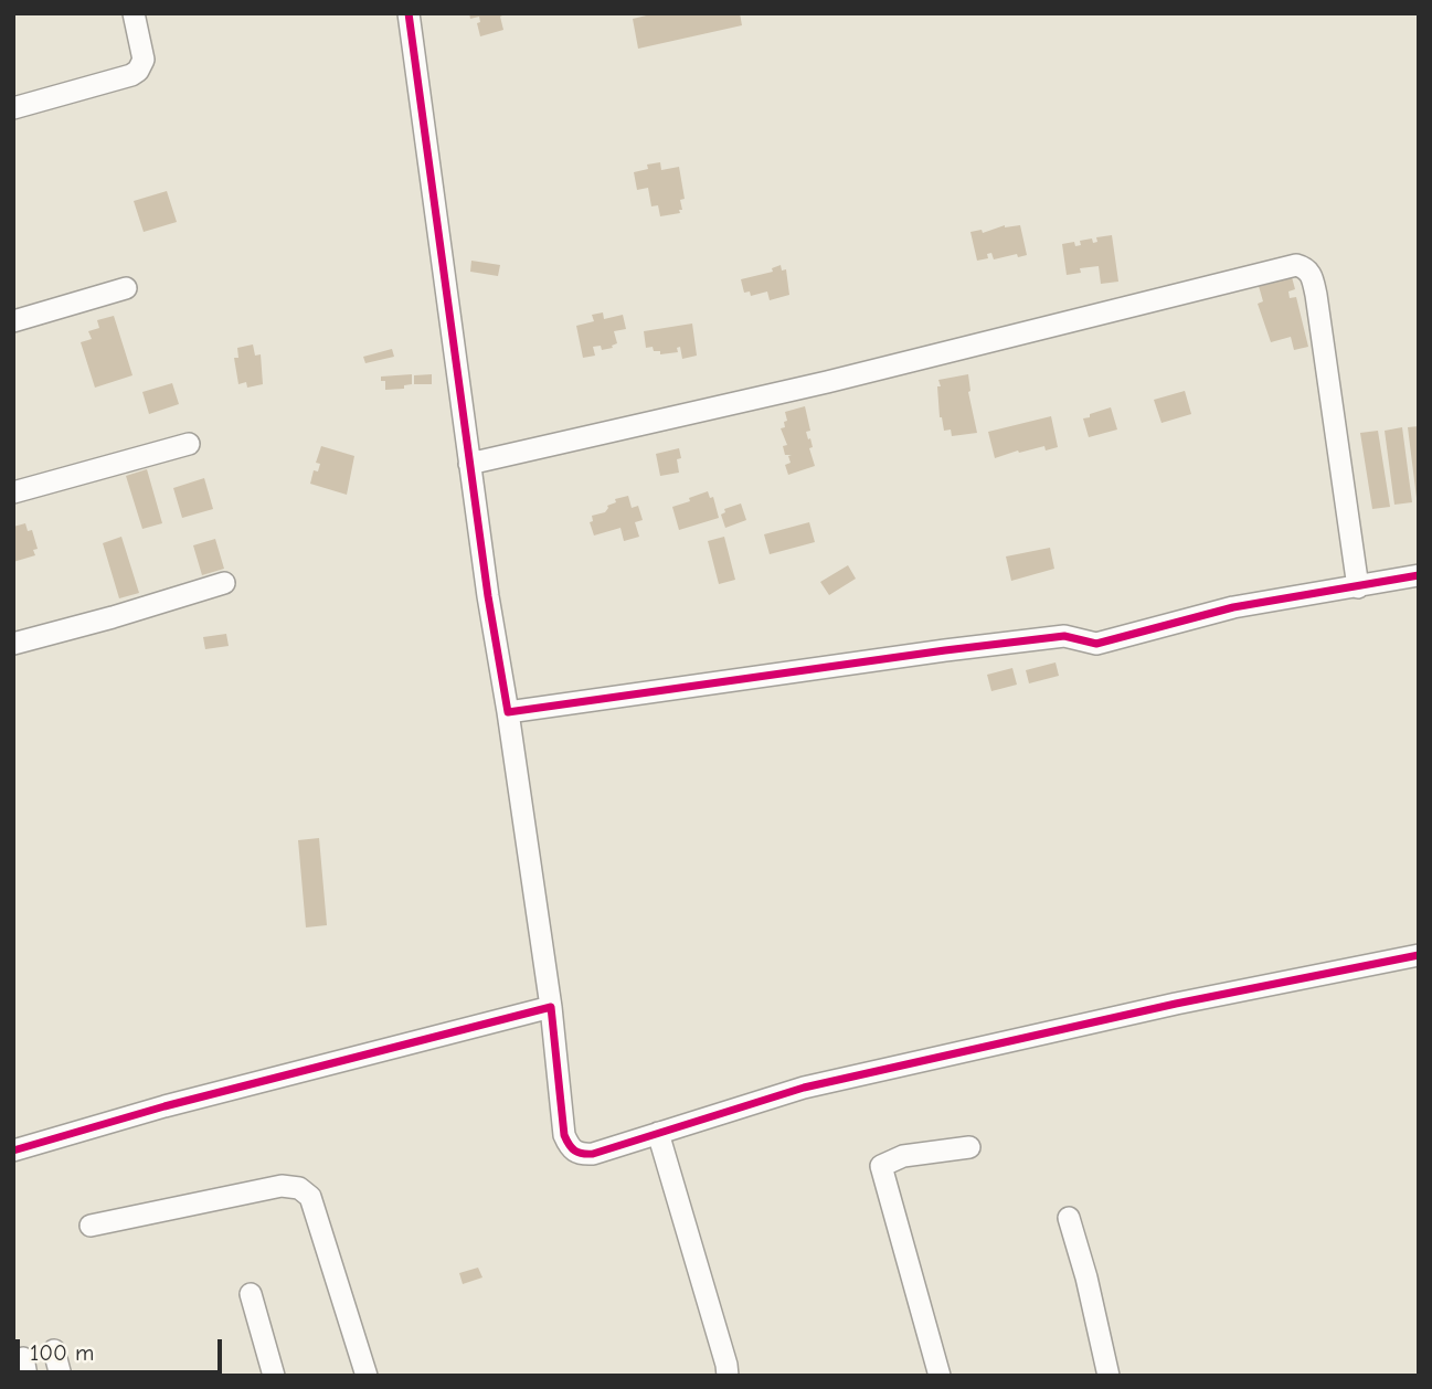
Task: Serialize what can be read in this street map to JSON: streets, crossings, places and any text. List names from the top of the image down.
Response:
{
  "scale_bar": "100 m"
}
